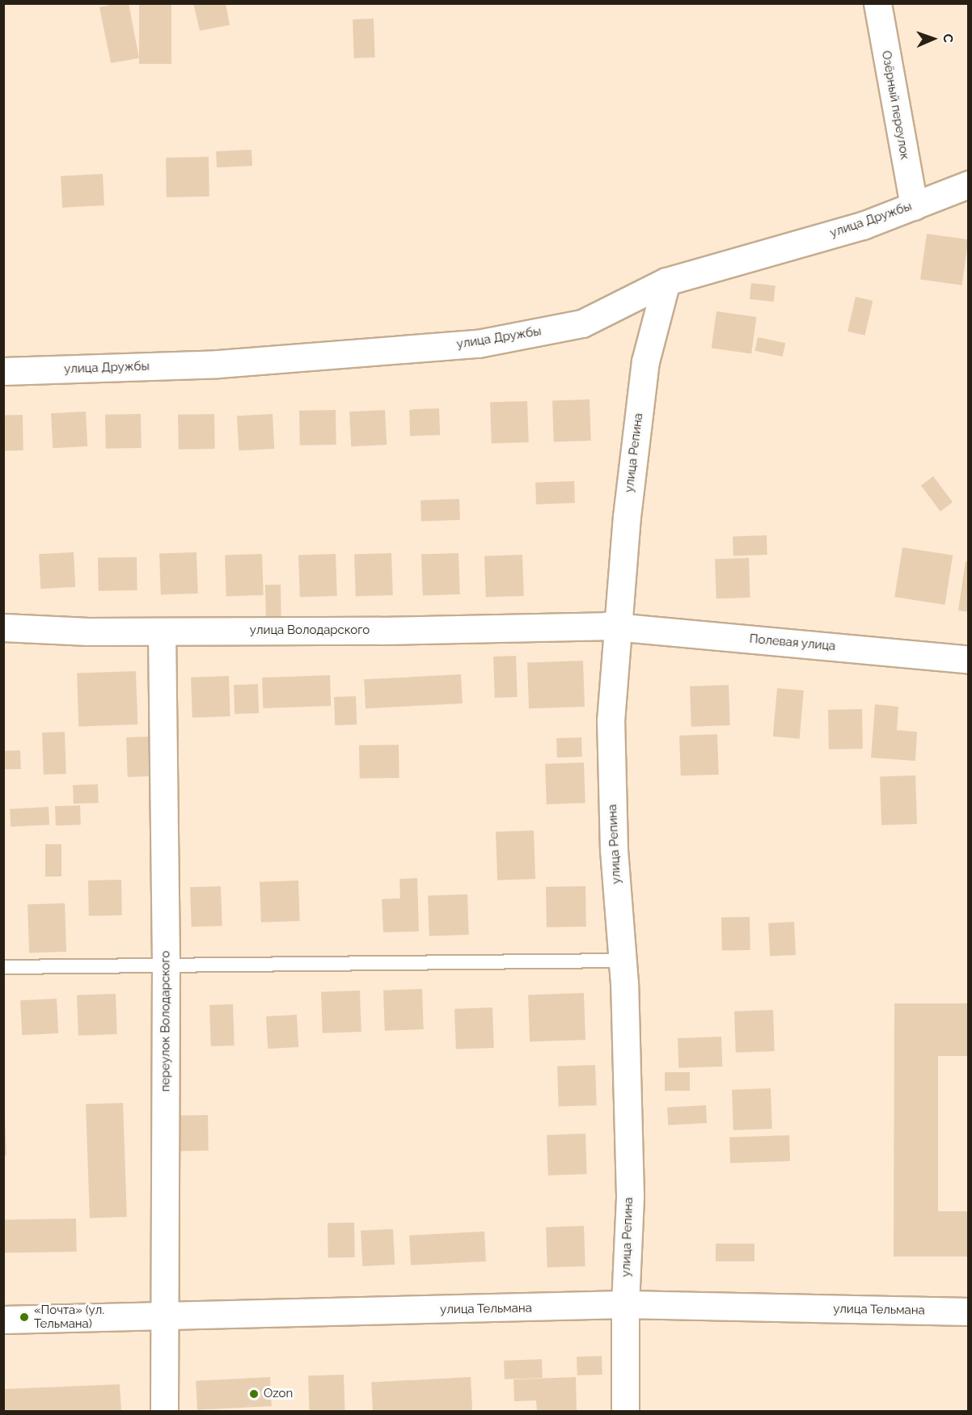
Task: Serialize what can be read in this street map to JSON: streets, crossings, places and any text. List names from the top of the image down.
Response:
{
  "streets": {
    "street": [
      "Озёрный переулок",
      "улица Дружбы",
      "улица Репина",
      "улица Володарского",
      "Полевая улица",
      "переулок Володарского",
      "улица Тельмана"
    ]
  },
  "crossings": [
    ["Озёрный переулок", "улица Дружбы"],
    ["улица Дружбы", "улица Репина"],
    ["улица Репина", "улица Володарского"],
    ["улица Репина", "Полевая улица"],
    ["улица Репина", "улица Тельмана"],
    ["улица Володарского", "Полевая улица"],
    ["улица Володарского", "переулок Володарского"],
    ["переулок Володарского", "улица Тельмана"]
  ],
  "places": ["«Почта» (ул. Тельмана)", "Ozon"],
  "north": "right"
}
